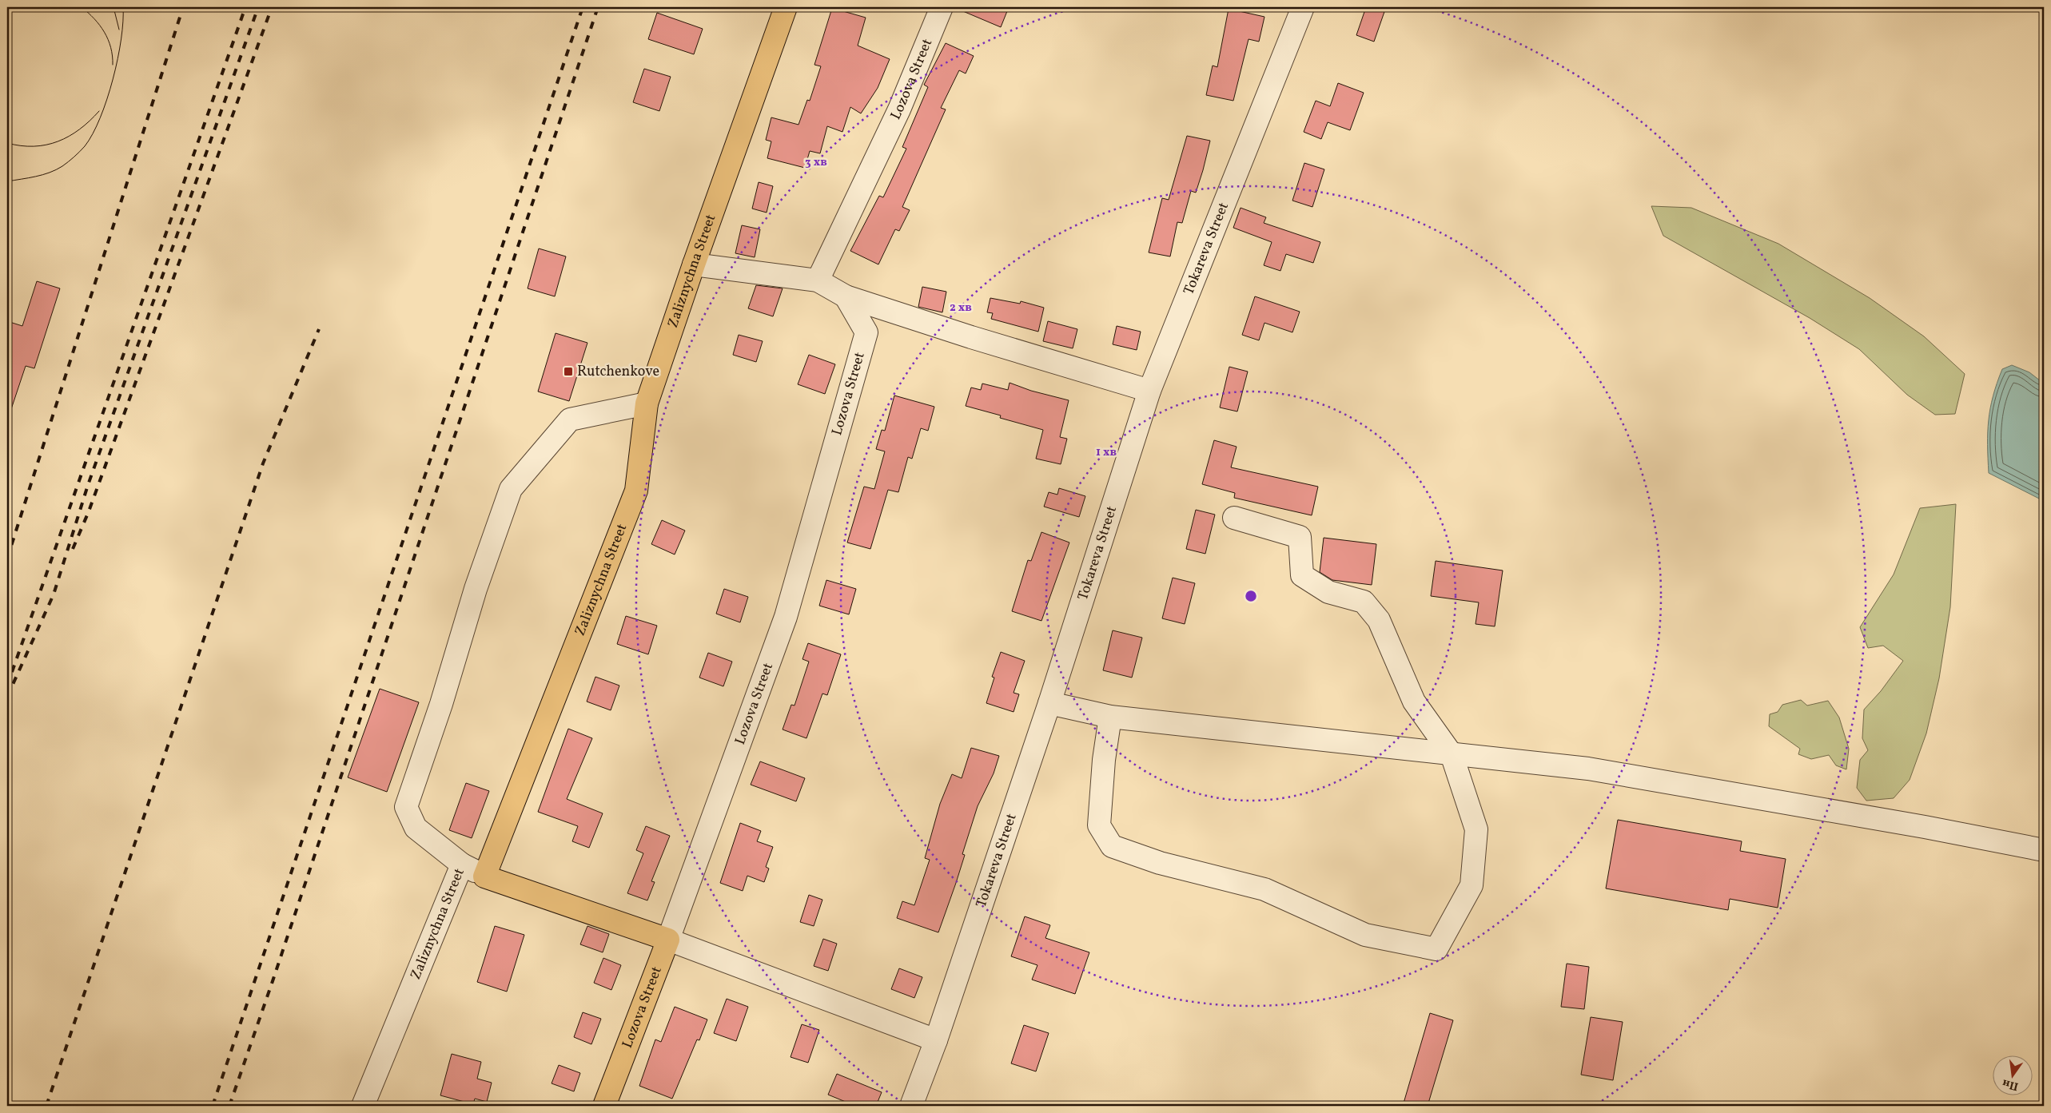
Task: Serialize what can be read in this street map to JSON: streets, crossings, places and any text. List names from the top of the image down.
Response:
{
  "streets": {
    "main road": ["Lozova Street", "Zaliznychna Street"],
    "street": ["Tokareva Street"]
  },
  "places": {
    "transit": ["Rutchenkove"]
  },
  "north": "bottom",
  "rings": ["3 хв", "2 хв", "1 хв"]
}
